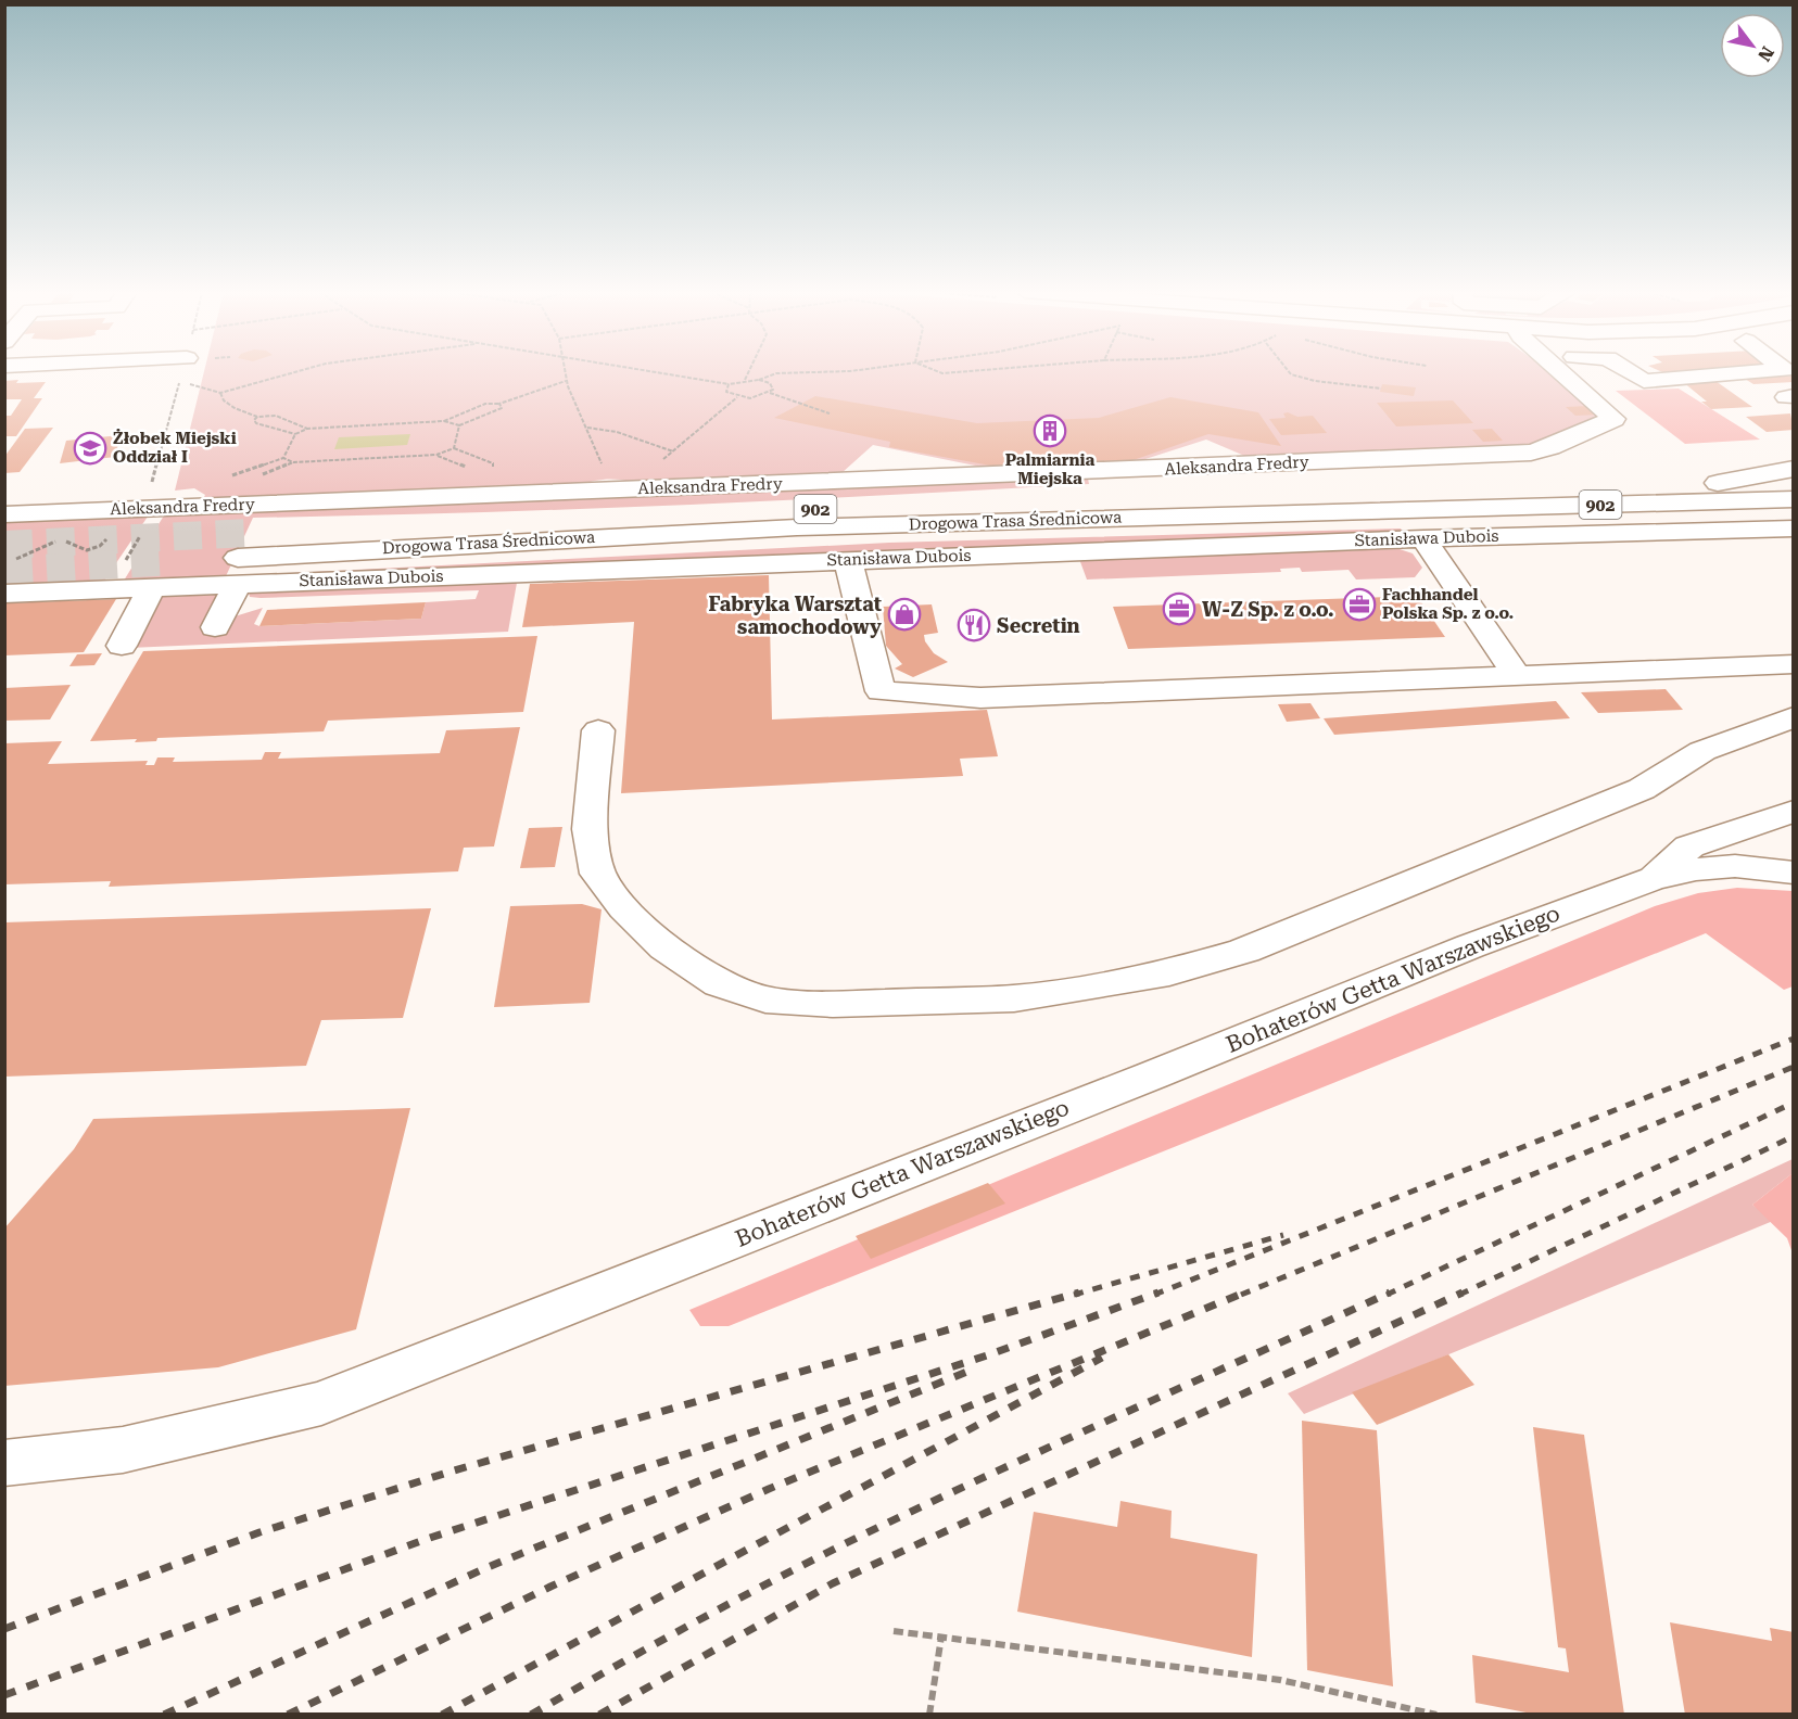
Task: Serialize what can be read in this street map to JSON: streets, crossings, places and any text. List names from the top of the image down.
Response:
{
  "streets": {
    "main road": [
      "Aleksandra Fredry",
      "902",
      "Drogowa Trasa Średnicowa",
      "Stanisława Dubois",
      "Bohaterów Getta Warszawskiego"
    ]
  },
  "crossings": [
    ["Drogowa Trasa Średnicowa", "Stanisława Dubois"]
  ],
  "places": {
    "building": ["Palmiarnia Miejska"],
    "school or university": ["Żłobek Miejski Oddział I"],
    "office": ["Fachhandel Polska Sp. z o.o.", "W-Z Sp. z o.o."],
    "shop": ["Fabryka Warsztat samochodowy"],
    "restaurant": ["Secretin"]
  },
  "north": "bottom right"
}
